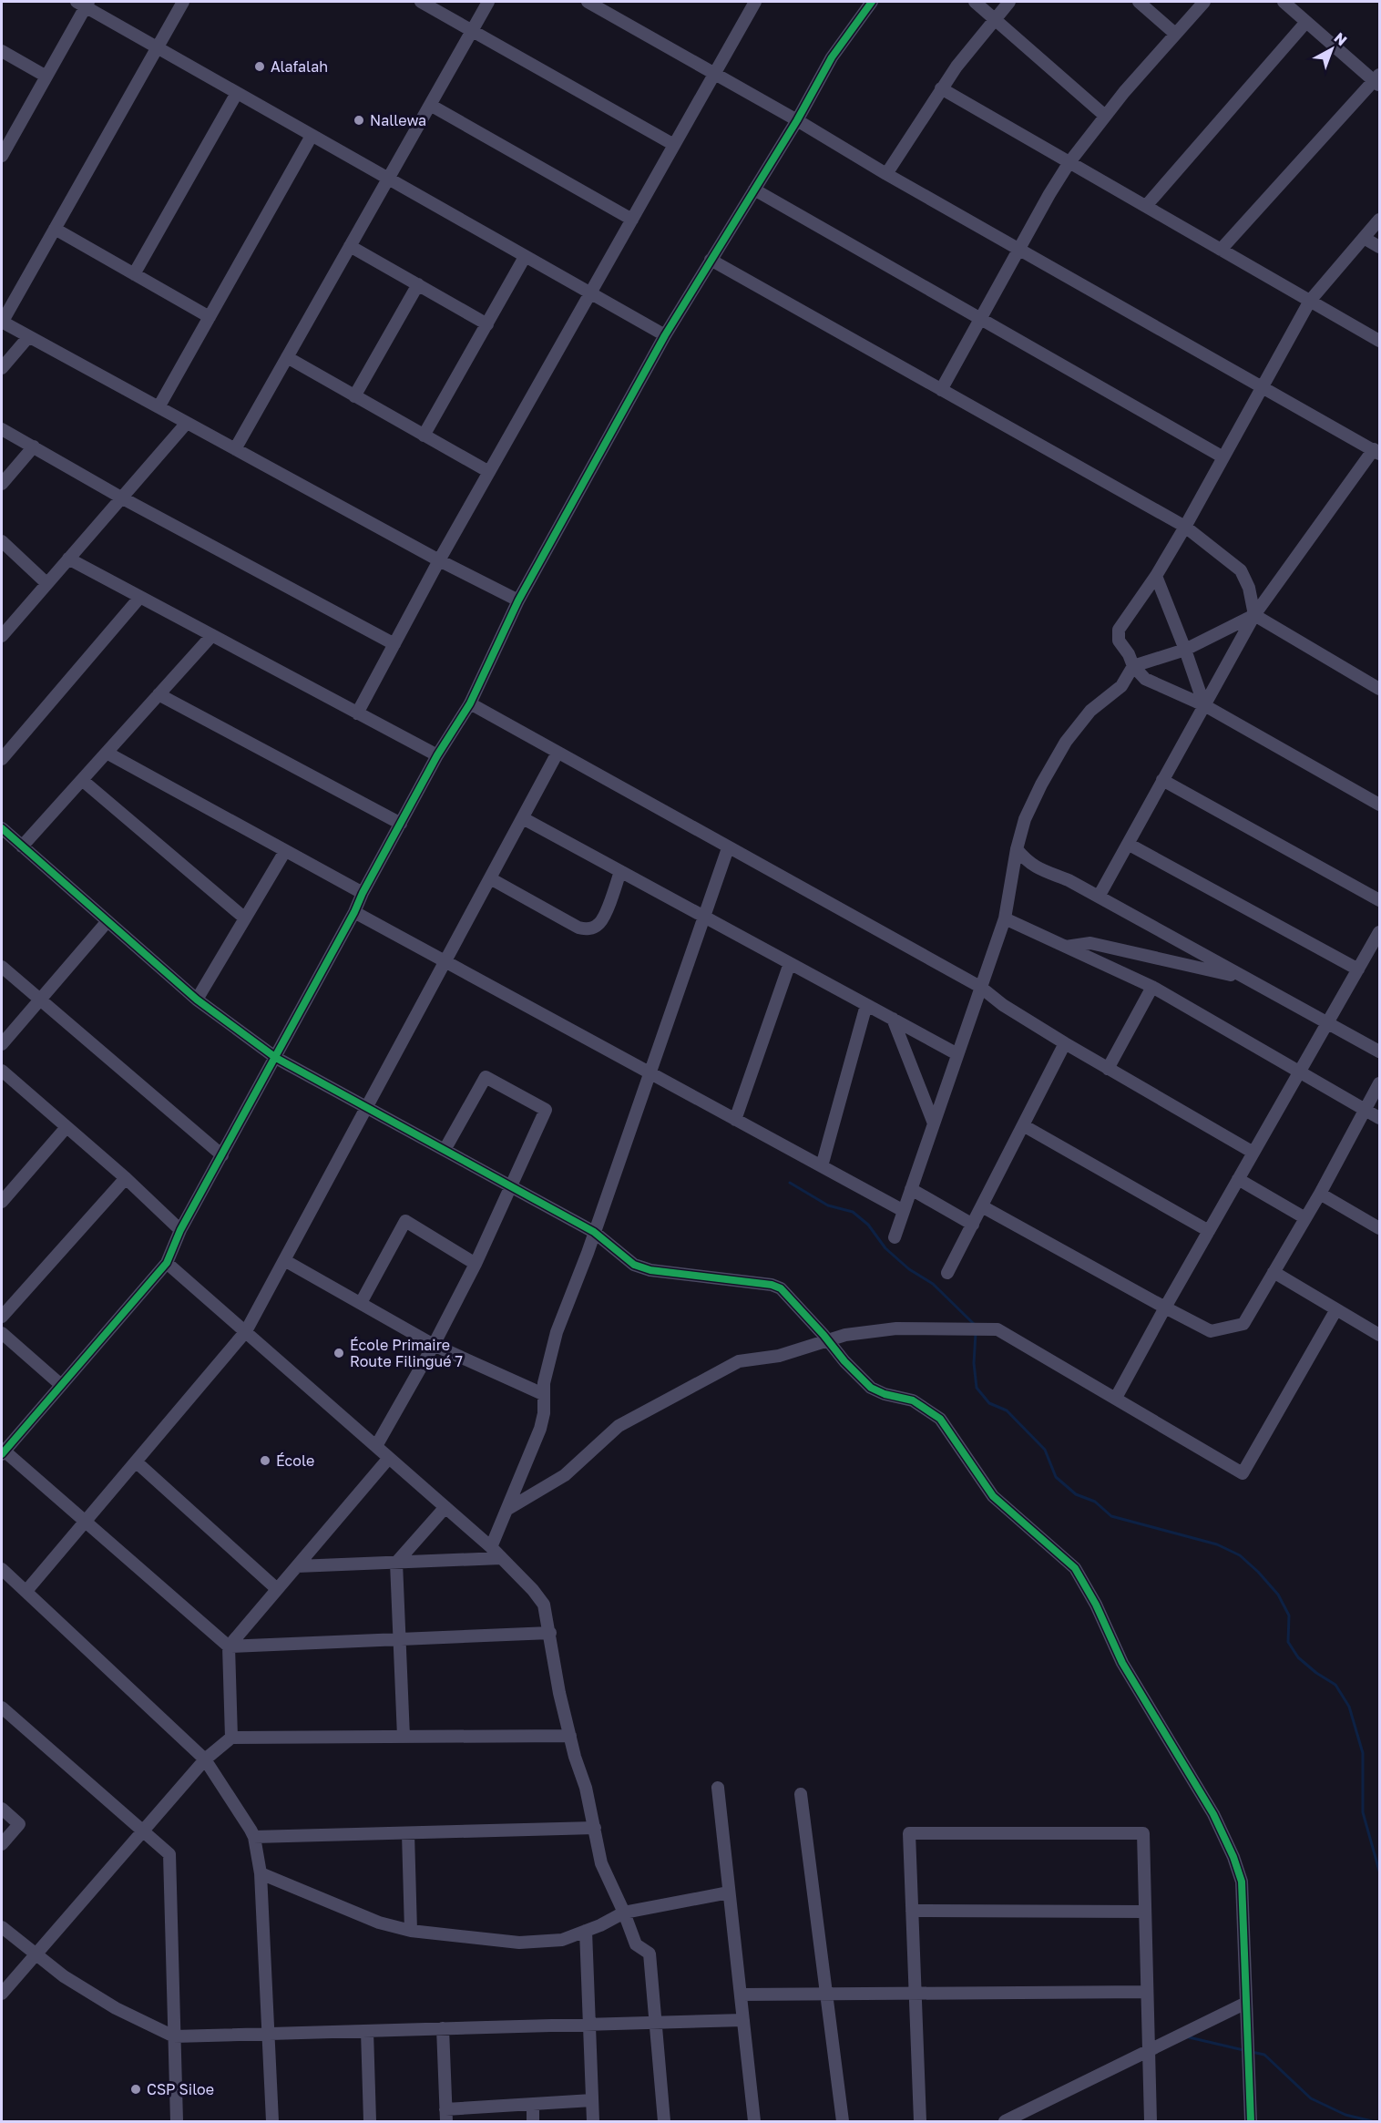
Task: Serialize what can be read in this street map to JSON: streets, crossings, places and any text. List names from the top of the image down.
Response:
{
  "places": [
    "Alafalah",
    "Nallewa",
    "École Primaire Route Filingué 7",
    "École",
    "CSP Siloe"
  ],
  "north": "top right"
}
